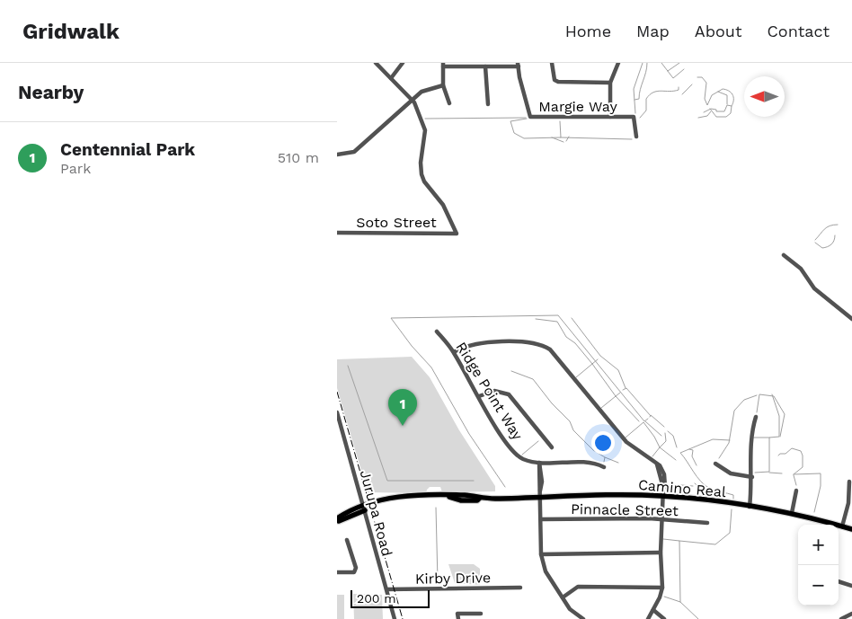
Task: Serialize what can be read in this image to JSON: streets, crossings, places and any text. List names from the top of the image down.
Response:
{
  "streets": {
    "main road": ["Camino Real"],
    "street": [
      "Margie Way",
      "Soto Street",
      "Ridge Point Way",
      "Pinnacle Street",
      "Jurupa Road",
      "Kirby Drive"
    ]
  },
  "crossings": [
    ["Camino Real", "Jurupa Road"],
    ["Jurupa Road", "Kirby Drive"]
  ],
  "scale_bar": "200 m",
  "north": "left",
  "page": {
    "header": "Gridwalk",
    "nav": [
      "Home",
      "Map",
      "About",
      "Contact"
    ],
    "heading": "Nearby",
    "list": [
      {
        "mark": "1",
        "name": "Centennial Park",
        "note": "Park",
        "value": "510 m"
      }
    ],
    "pins": "1",
    "map_buttons": ["+", "−"],
    "scale": "200 m"
  }
}
